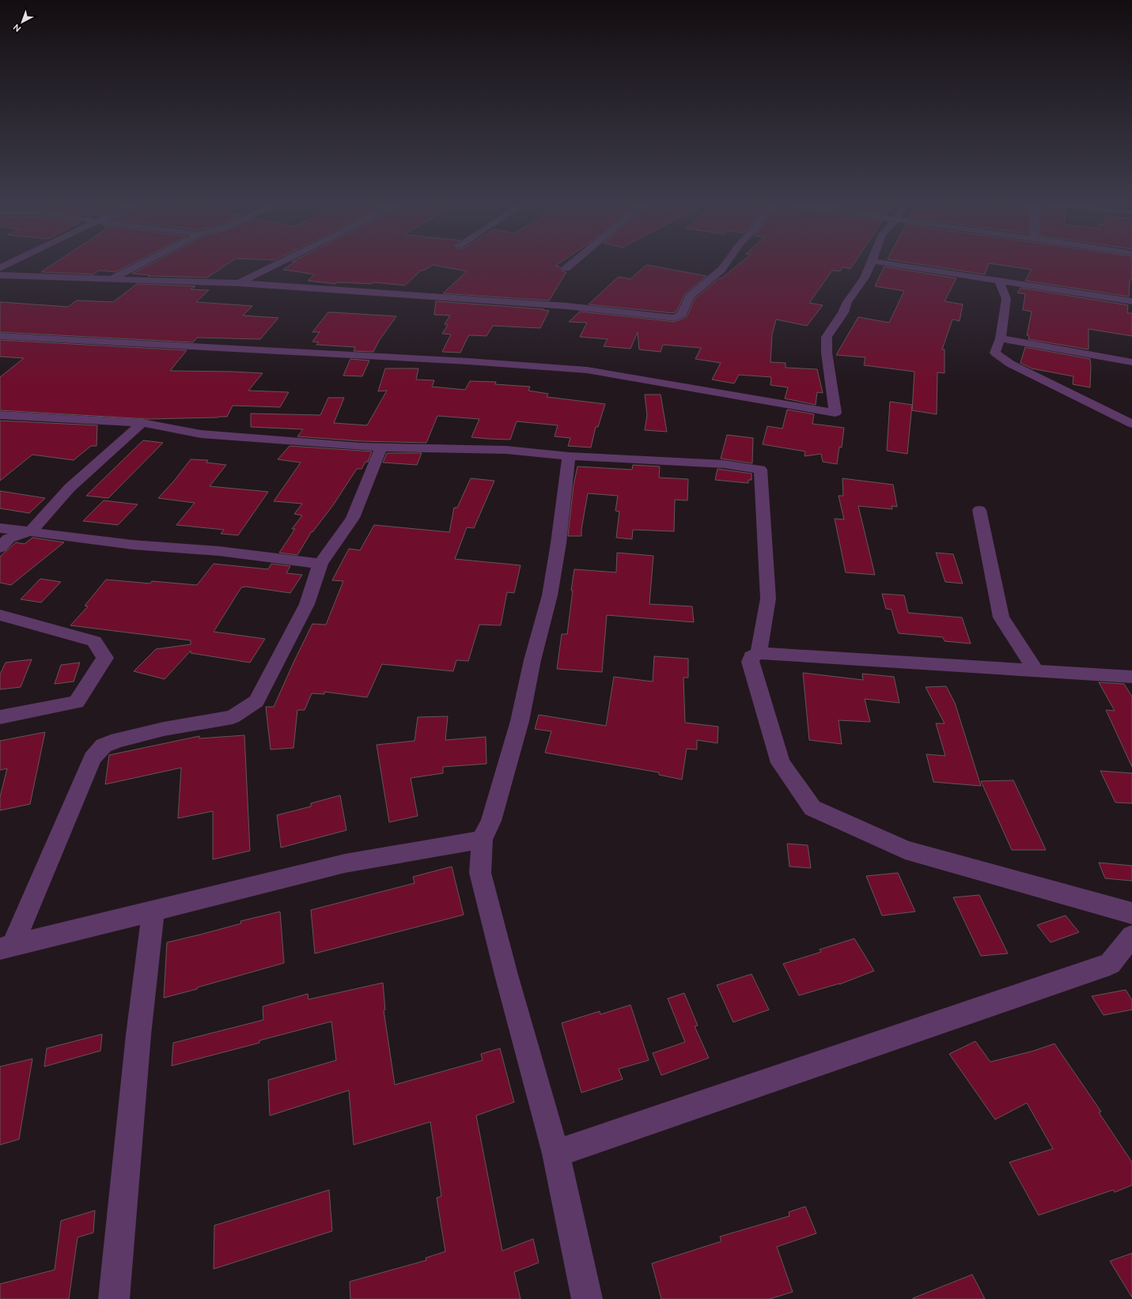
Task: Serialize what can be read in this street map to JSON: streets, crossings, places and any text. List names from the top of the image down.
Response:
{
  "north": "bottom left"
}
